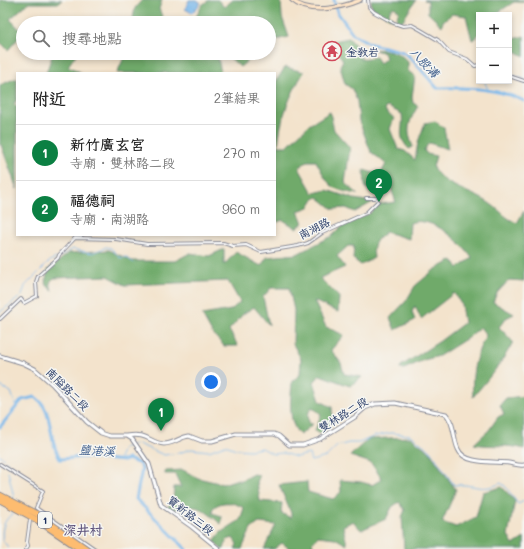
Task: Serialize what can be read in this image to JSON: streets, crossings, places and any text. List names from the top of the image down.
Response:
{
  "streets": {
    "highway": ["1"],
    "street": [
      "南湖路",
      "南隘路二段",
      "雙林路二段",
      "寶新路三段"
    ]
  },
  "crossings": [
    ["南隘路二段", "雙林路二段"],
    ["南隘路二段", "寶新路三段"],
    ["雙林路二段", "寶新路三段"]
  ],
  "districts": ["深井村"],
  "water": ["八股溝", "鹽港溪"],
  "places": {
    "temple": ["金教岩"]
  },
  "page": {
    "map_buttons": ["+", "−"],
    "search": "搜尋地點",
    "heading": ["附近", "2筆結果"],
    "list": [
      {
        "mark": "1",
        "name": "新竹廣玄宮",
        "note": "寺廟 · 雙林路二段",
        "value": "270 m"
      },
      {
        "mark": "2",
        "name": "福德祠",
        "note": "寺廟 · 南湖路",
        "value": "960 m"
      }
    ],
    "pins": ["2", "1"]
  }
}
